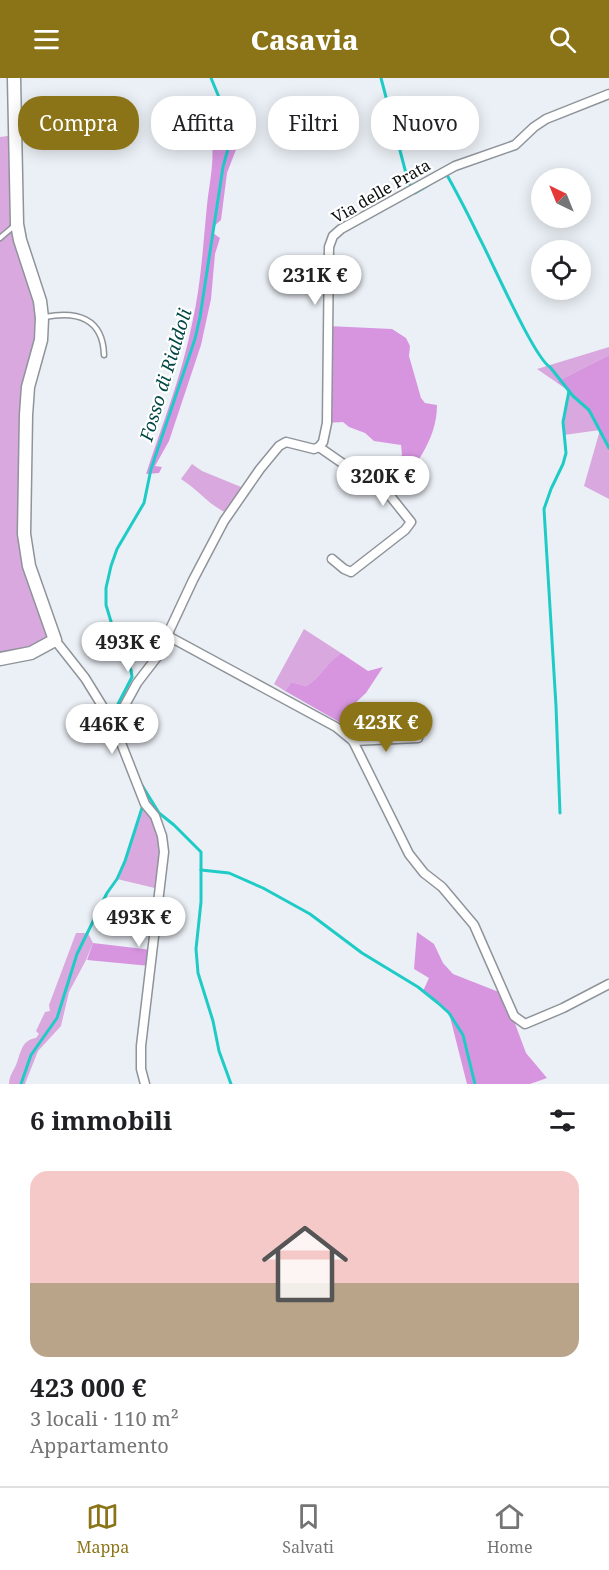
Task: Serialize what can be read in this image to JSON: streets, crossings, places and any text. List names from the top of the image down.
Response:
{
  "streets": {
    "street": ["Via delle Prata"]
  },
  "water": ["Fosso di Rialdoli"],
  "north": "top left",
  "page": {
    "header": "Casavia",
    "chip": [
      "Compra",
      "Affitta",
      "Filtri",
      "Nuovo"
    ],
    "price": [
      "231K €",
      "320K €",
      "493K €",
      "423K €",
      "446K €",
      "493K €"
    ],
    "heading": "6 immobili",
    "list": [
      {
        "name": "423 000 €",
        "note": "3 locali · 110 m² · Appartamento"
      }
    ],
    "tabs": ["Mappa", "Salvati", "Home"]
  }
}
